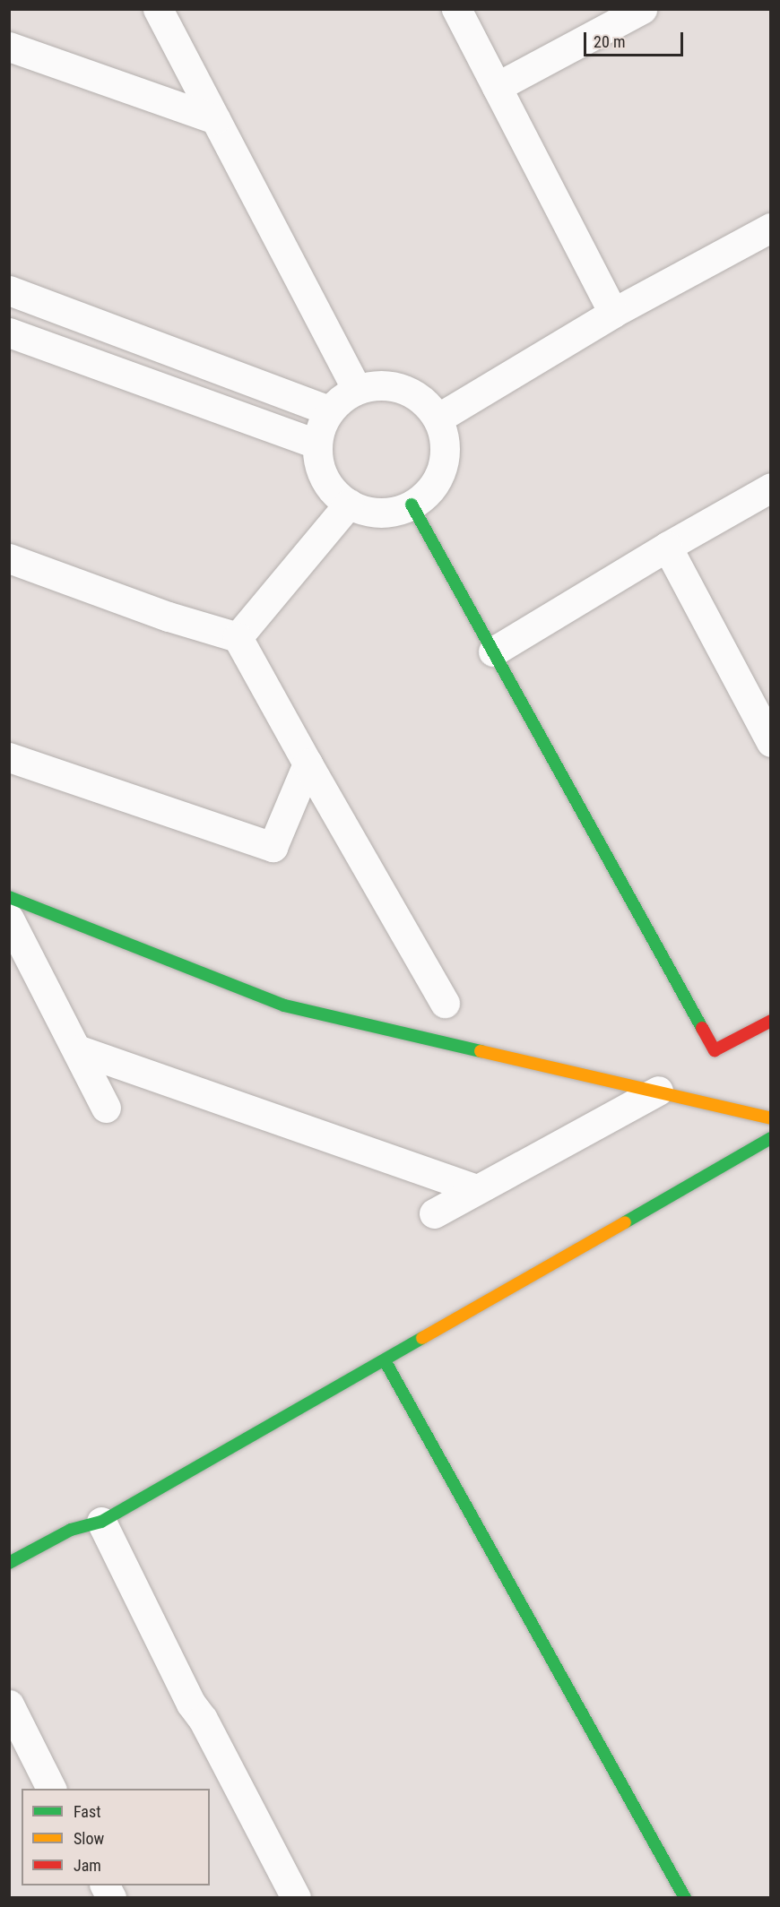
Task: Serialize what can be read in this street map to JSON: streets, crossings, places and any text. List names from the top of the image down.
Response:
{
  "legend": ["Fast", "Slow", "Jam"],
  "scale_bar": "20 m"
}
